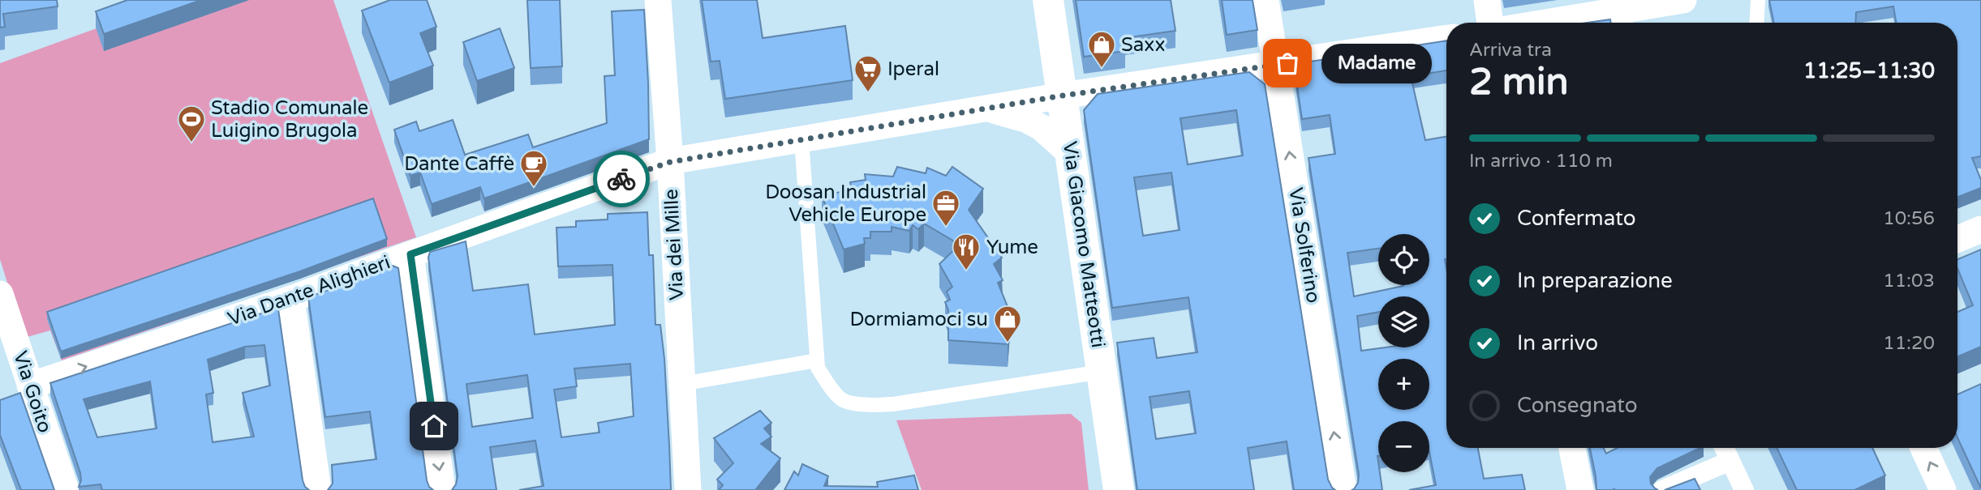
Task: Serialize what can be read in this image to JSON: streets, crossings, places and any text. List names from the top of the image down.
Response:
{
  "streets": {
    "street": [
      "Via dei Mille",
      "Via Giacomo Matteotti",
      "Via Solferino",
      "Via Dante Alighieri",
      "Via Goito"
    ]
  },
  "crossings": [
    ["Via dei Mille", "Via Dante Alighieri"],
    ["Via Giacomo Matteotti", "Via Dante Alighieri"],
    ["Via Solferino", "Via Dante Alighieri"],
    ["Via Dante Alighieri", "Via Goito"]
  ],
  "one_way": ["Via Solferino"],
  "places": {
    "other": ["Madame"],
    "shop": ["Saxx", "Dormiamoci su"],
    "supermarket": ["Iperal"],
    "sports": ["Stadio Comunale Luigino Brugola"],
    "cafe": ["Dante Caffè"],
    "office": ["Doosan Industrial Vehicle Europe"],
    "restaurant": ["Yume"]
  },
  "page": {
    "heading": ["2 min", "Arriva tra", "11:25–11:30"],
    "bubble": "Madame",
    "bar": "In arrivo · 110 m",
    "list": [
      ["Confermato", "10:56"],
      ["In preparazione", "11:03"],
      ["In arrivo", "11:20"],
      "Consegnato"
    ],
    "map_buttons": ["+", "−"]
  }
}
